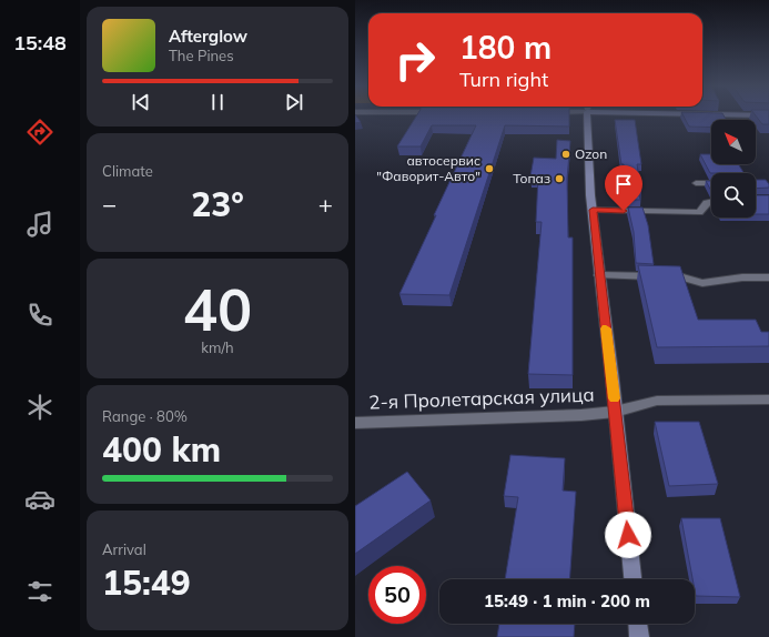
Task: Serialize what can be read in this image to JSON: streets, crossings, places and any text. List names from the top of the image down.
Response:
{
  "streets": {
    "street": ["2-я Пролетарская улица"]
  },
  "places": ["Ozon", "автосервис \"Фаворит-Авто\"", "Топаз"],
  "north": "top left",
  "page": {
    "tabs": "15:48",
    "turn": ["180 m", "Turn right"],
    "song": ["Afterglow", "The Pines"],
    "tile": [
      "Climate",
      ["40", "km/h"],
      ["Range · 80%", "400 km"],
      ["Arrival", "15:49"]
    ],
    "heat": ["−", "23°", "+"],
    "limit": "50",
    "trip": "15:49 · 1 min · 200 m"
  }
}
